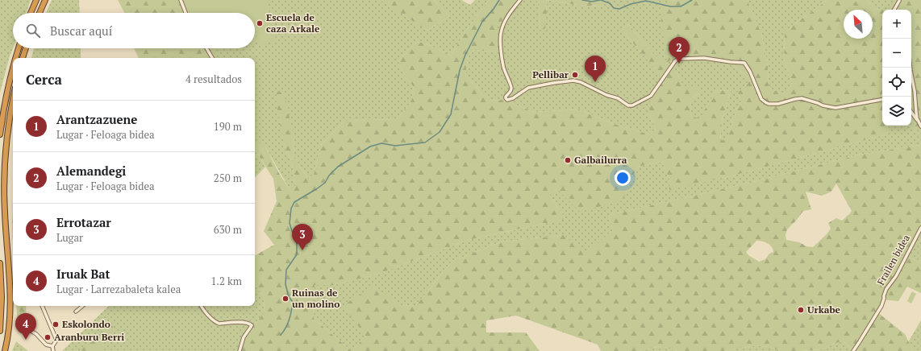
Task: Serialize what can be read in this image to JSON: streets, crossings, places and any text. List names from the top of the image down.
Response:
{
  "streets": {
    "street": ["Frailen bidea"]
  },
  "places": [
    "Escuela de caza Arkale",
    "Pellibar",
    "Galbailurra",
    "Ruinas de un molino",
    "Urkabe",
    "Eskolondo",
    "Aranburu Berri"
  ],
  "north": "top left",
  "page": {
    "map_buttons": ["+", "−"],
    "search": "Buscar aquí",
    "pins": [
      "2",
      "1",
      "3",
      "4"
    ],
    "heading": ["Cerca", "4 resultados"],
    "list": [
      {
        "mark": "1",
        "name": "Arantzazuene",
        "note": "Lugar · Feloaga bidea",
        "value": "190 m"
      },
      {
        "mark": "2",
        "name": "Alemandegi",
        "note": "Lugar · Feloaga bidea",
        "value": "250 m"
      },
      {
        "mark": "3",
        "name": "Errotazar",
        "note": "Lugar",
        "value": "630 m"
      },
      {
        "mark": "4",
        "name": "Iruak Bat",
        "note": "Lugar · Larrezabaleta kalea",
        "value": "1.2 km"
      }
    ]
  }
}
